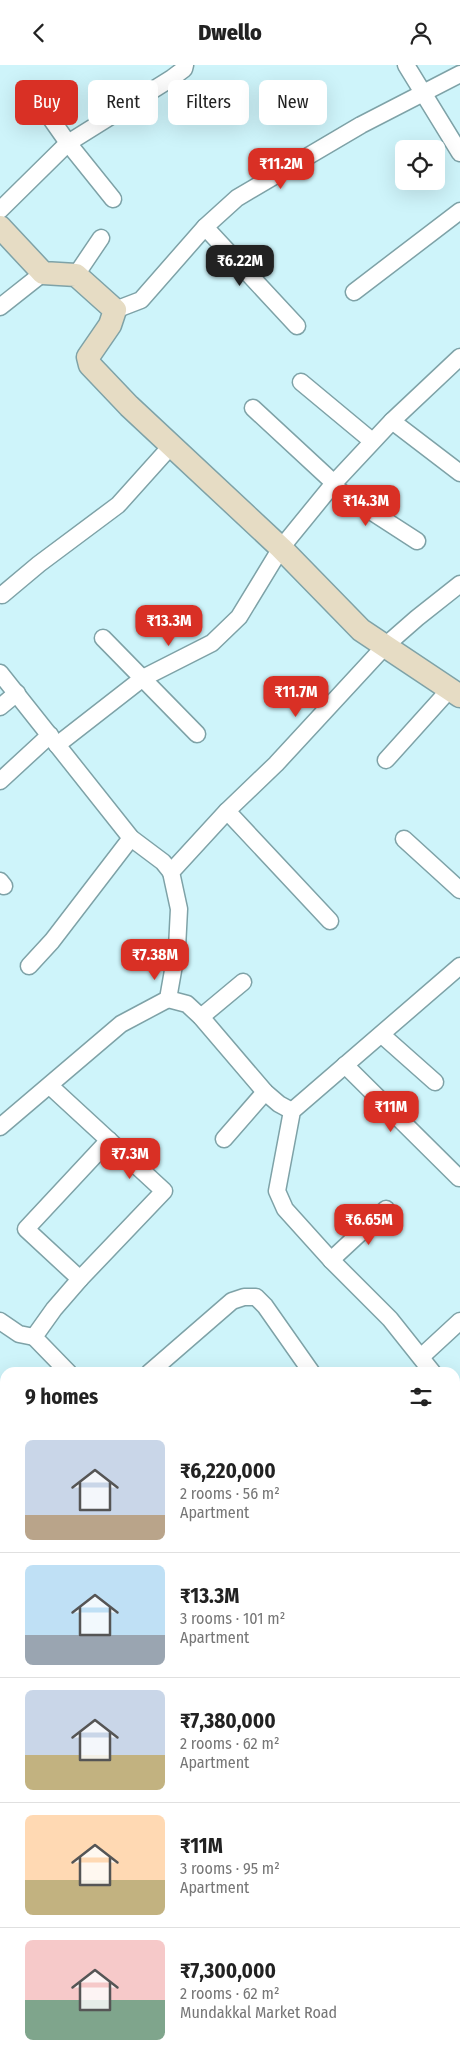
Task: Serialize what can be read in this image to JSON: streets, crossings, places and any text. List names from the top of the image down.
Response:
{
  "page": {
    "header": "Dwello",
    "chip": [
      "Buy",
      "Rent",
      "Filters",
      "New"
    ],
    "price": [
      "₹11.2M",
      "₹6.22M",
      "₹14.3M",
      "₹13.3M",
      "₹11.7M",
      "₹7.38M",
      "₹11M",
      "₹7.3M",
      "₹6.65M"
    ],
    "heading": "9 homes",
    "list": [
      {
        "name": "₹6,220,000",
        "note": "2 rooms · 56 m² · Apartment"
      },
      {
        "name": "₹13.3M",
        "note": "3 rooms · 101 m² · Apartment"
      },
      {
        "name": "₹7,380,000",
        "note": "2 rooms · 62 m² · Apartment"
      },
      {
        "name": "₹11M",
        "note": "3 rooms · 95 m² · Apartment"
      },
      {
        "name": "₹7,300,000",
        "note": "2 rooms · 62 m² · Mundakkal Market Road"
      }
    ]
  }
}
